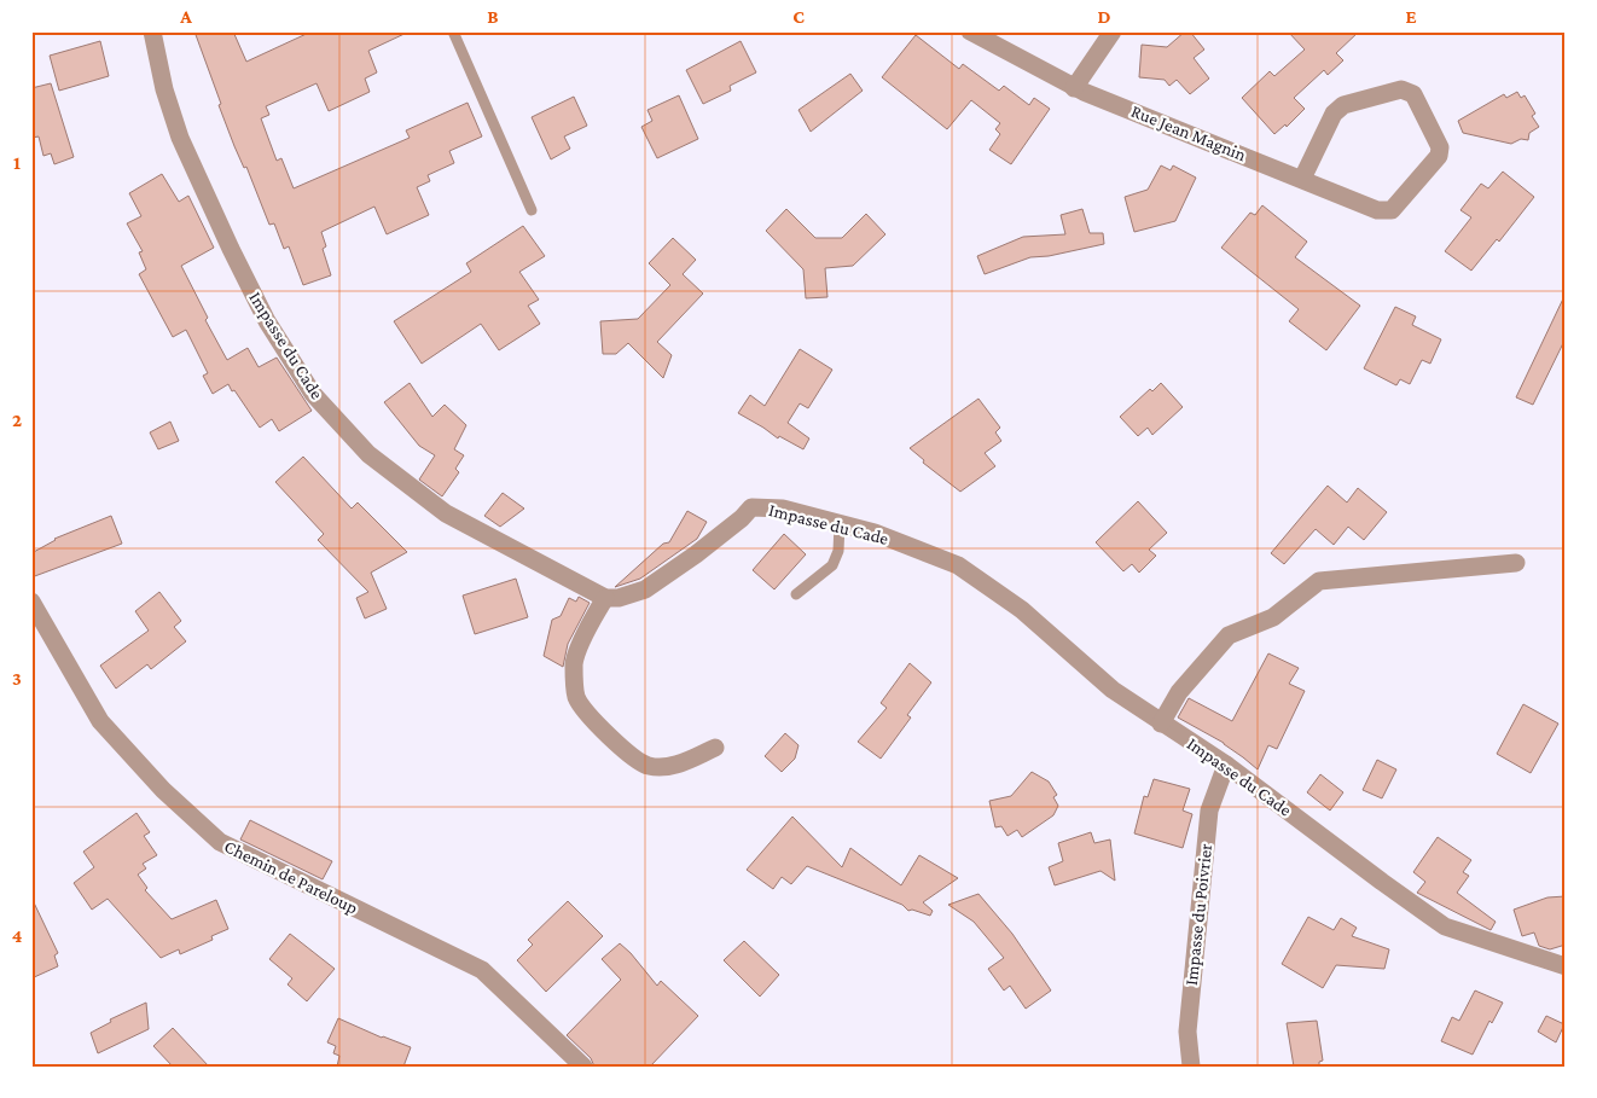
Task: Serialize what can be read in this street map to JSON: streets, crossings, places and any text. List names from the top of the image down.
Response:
{
  "streets": {
    "street": [
      "Rue Jean Magnin",
      "Impasse du Cade",
      "Chemin de Pareloup",
      "Impasse du Poivrier"
    ]
  },
  "crossings": [
    ["Impasse du Cade", "Impasse du Poivrier"]
  ],
  "grid": {
    "columns": [
      "A",
      "B",
      "C",
      "D",
      "E"
    ],
    "rows": [
      "1",
      "2",
      "3",
      "4"
    ]
  }
}
